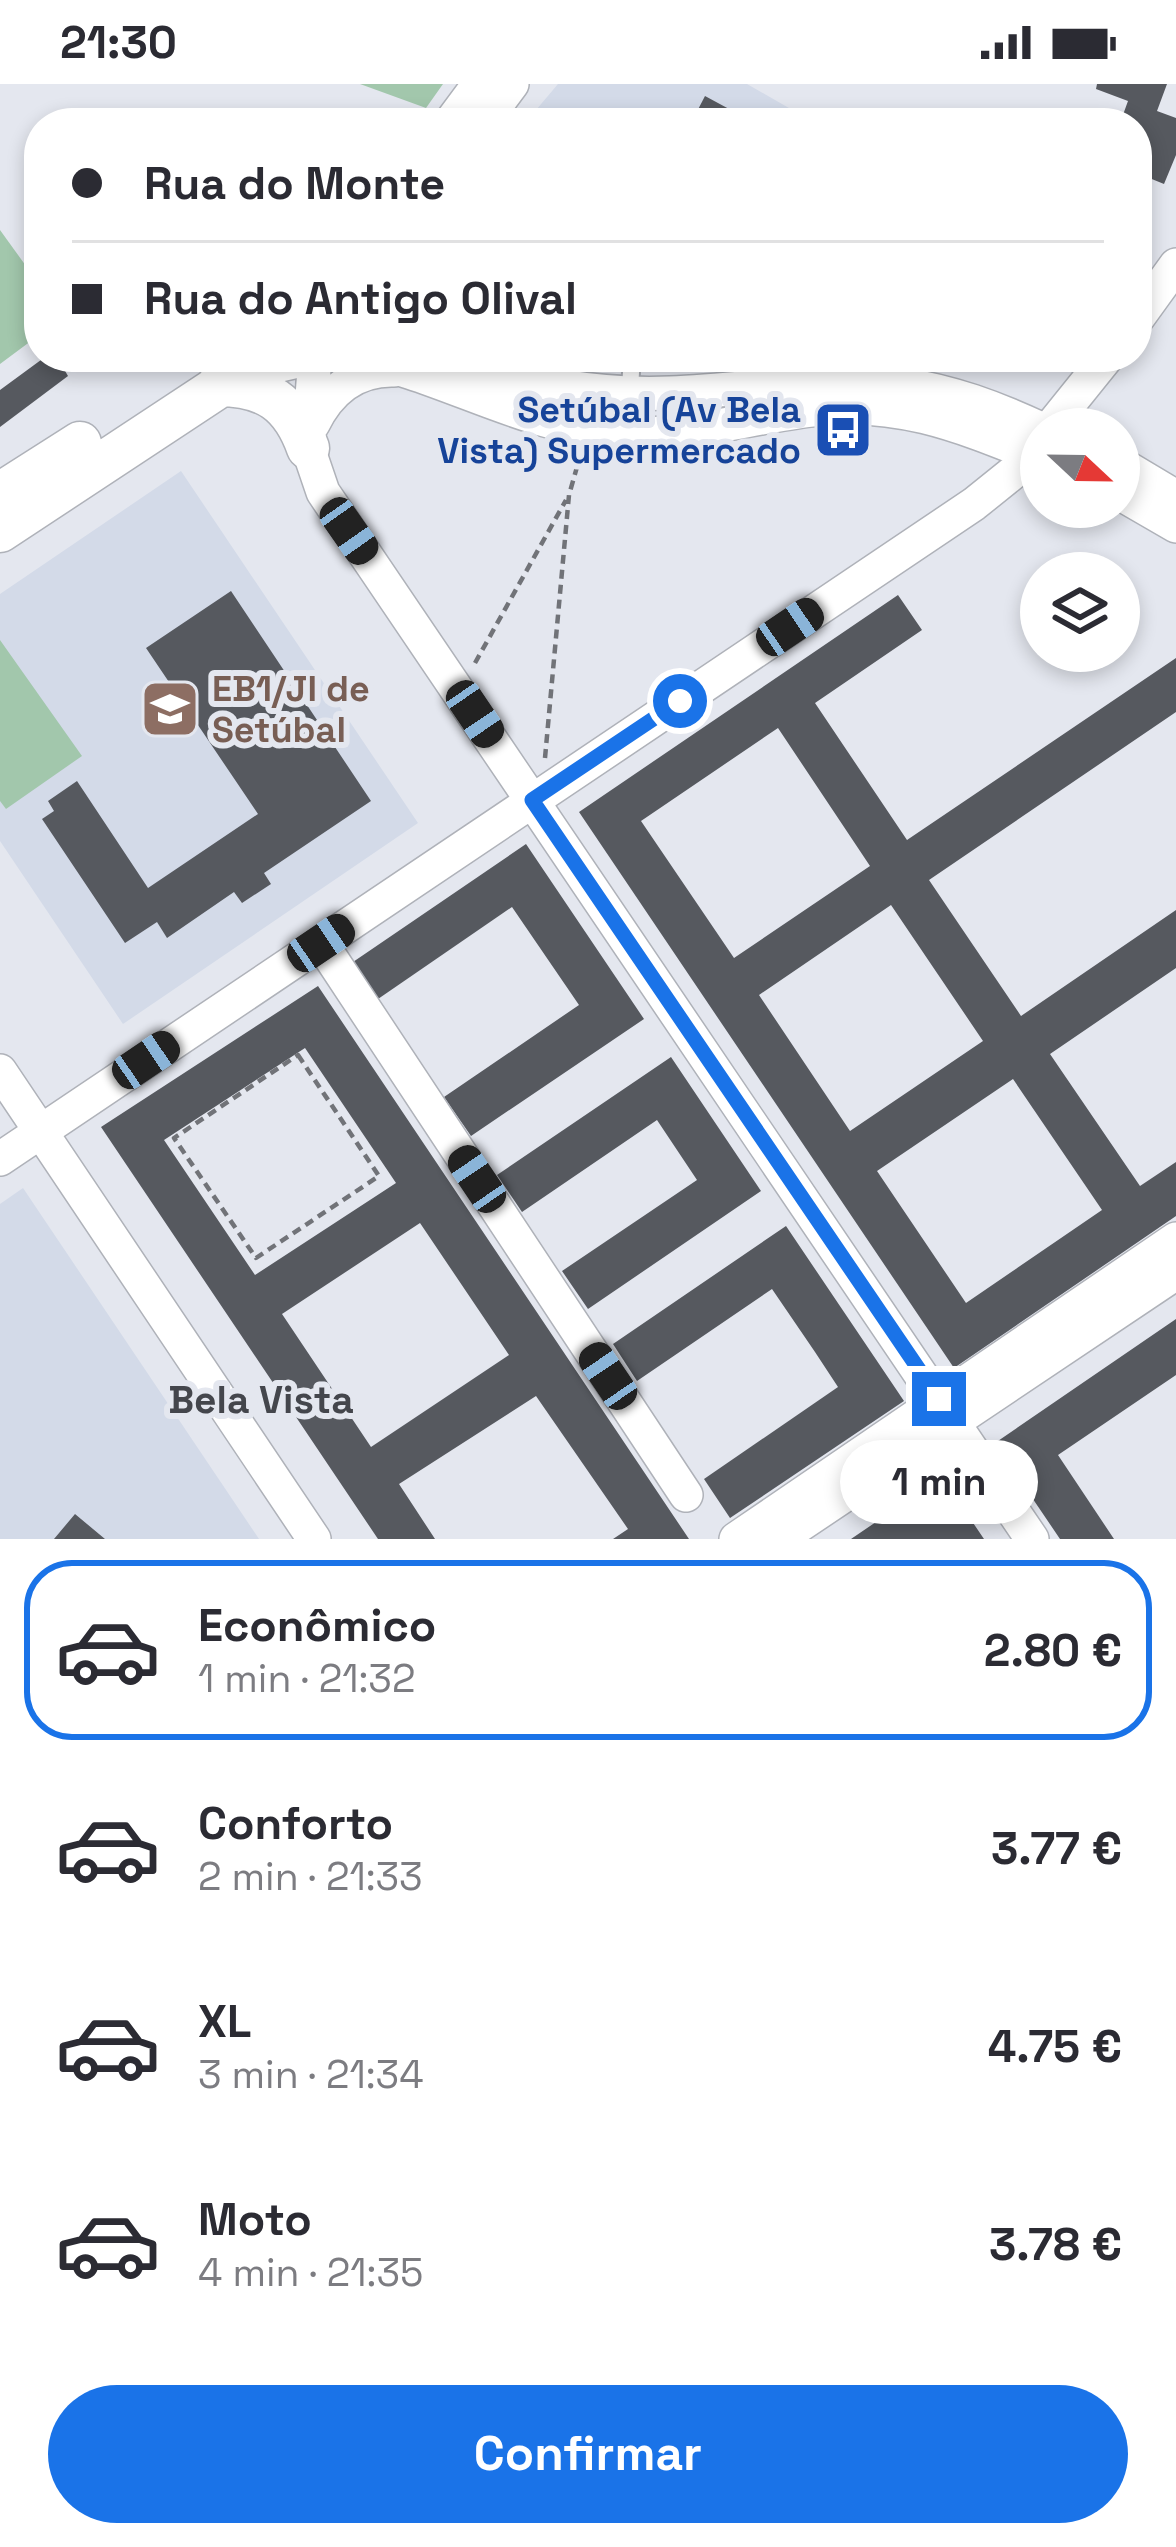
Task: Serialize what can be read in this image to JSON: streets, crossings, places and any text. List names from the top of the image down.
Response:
{
  "districts": ["Bela Vista"],
  "places": {
    "bus stop": ["Setúbal (Av Bela Vista) Supermercado"],
    "school or university": ["EB1/JI de Setúbal"]
  },
  "north": "right",
  "page": {
    "status": "21:30",
    "banner": ["Rua do Monte", "Rua do Antigo Olival"],
    "bubble": "1 min",
    "list": [
      {
        "name": "Econômico",
        "note": "1 min · 21:32",
        "value": "2.80 €"
      },
      {
        "name": "Conforto",
        "note": "2 min · 21:33",
        "value": "3.77 €"
      },
      {
        "name": "XL",
        "note": "3 min · 21:34",
        "value": "4.75 €"
      },
      {
        "name": "Moto",
        "note": "4 min · 21:35",
        "value": "3.78 €"
      }
    ],
    "buttons": "Confirmar"
  }
}
